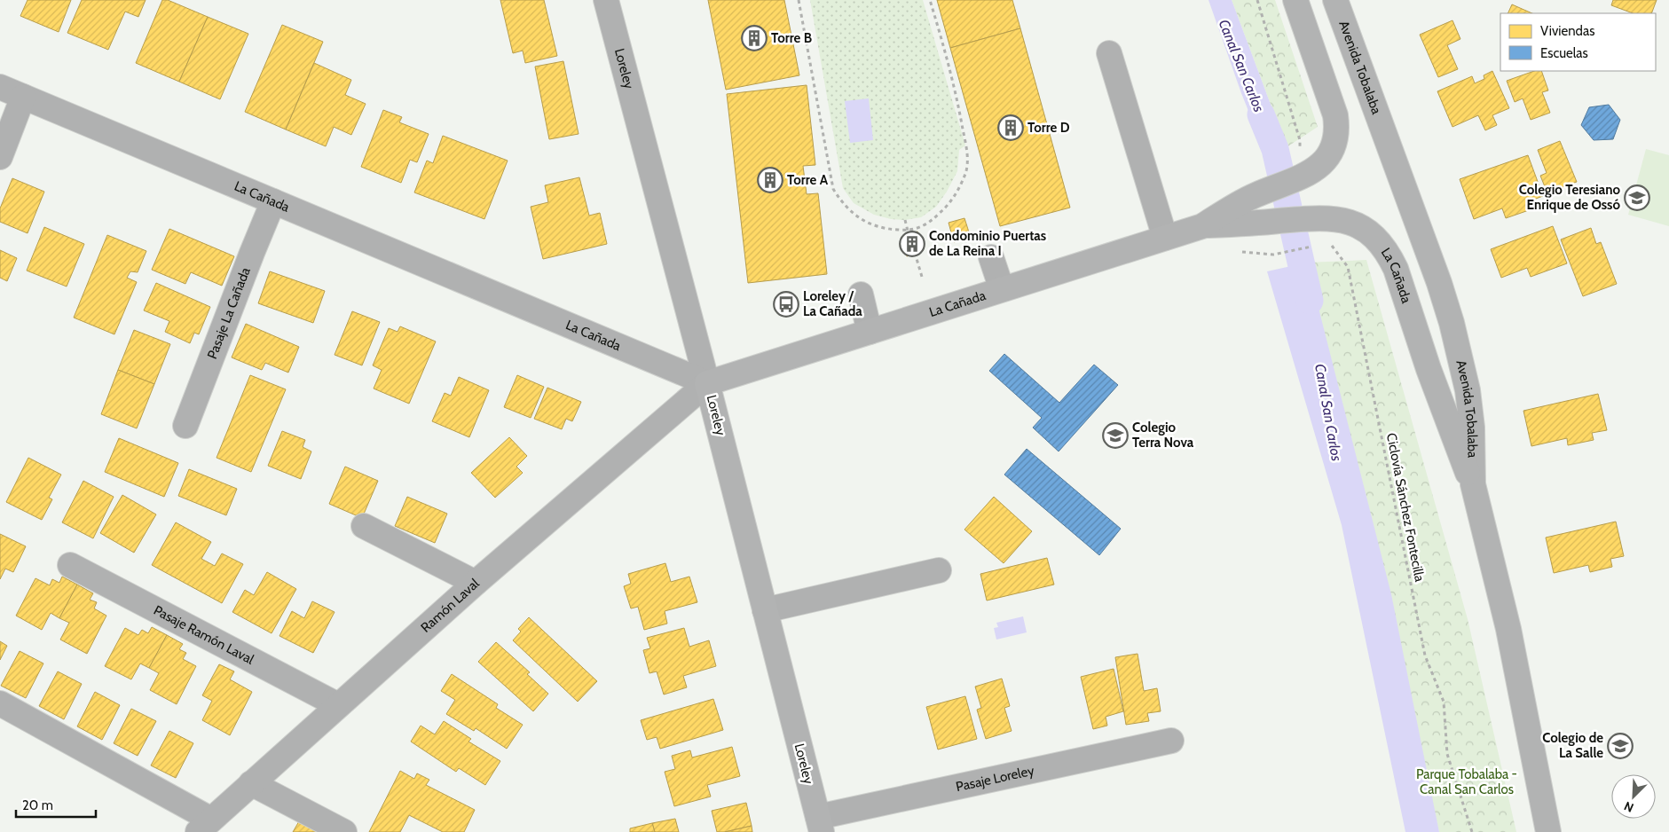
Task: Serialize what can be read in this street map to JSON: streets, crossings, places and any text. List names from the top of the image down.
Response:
{
  "streets": {
    "main road": ["Avenida Tobalaba", "Loreley", "La Cañada"],
    "street": [
      "Pasaje La Cañada",
      "Ramón Laval",
      "Pasaje Ramón Laval",
      "Pasaje Loreley"
    ],
    "path": ["Ciclovía Sánchez Fontecilla"]
  },
  "crossings": [
    ["Avenida Tobalaba", "La Cañada"],
    ["Loreley", "La Cañada"],
    ["Loreley", "Ramón Laval"],
    ["Loreley", "Pasaje Loreley"],
    ["La Cañada", "Pasaje La Cañada"],
    ["La Cañada", "Ramón Laval"],
    ["Ramón Laval", "Pasaje Ramón Laval"]
  ],
  "water": ["Canal San Carlos"],
  "parks": ["Parque Tobalaba - Canal San Carlos"],
  "places": {
    "building": [
      "Torre B",
      "Torre D",
      "Torre A",
      "Condominio Puertas de La Reina I"
    ],
    "school or university": ["Colegio Teresiano Enrique de Ossó", "Colegio Terra Nova", "Colegio de La Salle"],
    "bus stop": ["Loreley / La Cañada"]
  },
  "legend": ["Viviendas", "Escuelas"],
  "scale_bar": "20 m",
  "north": "bottom left"
}
